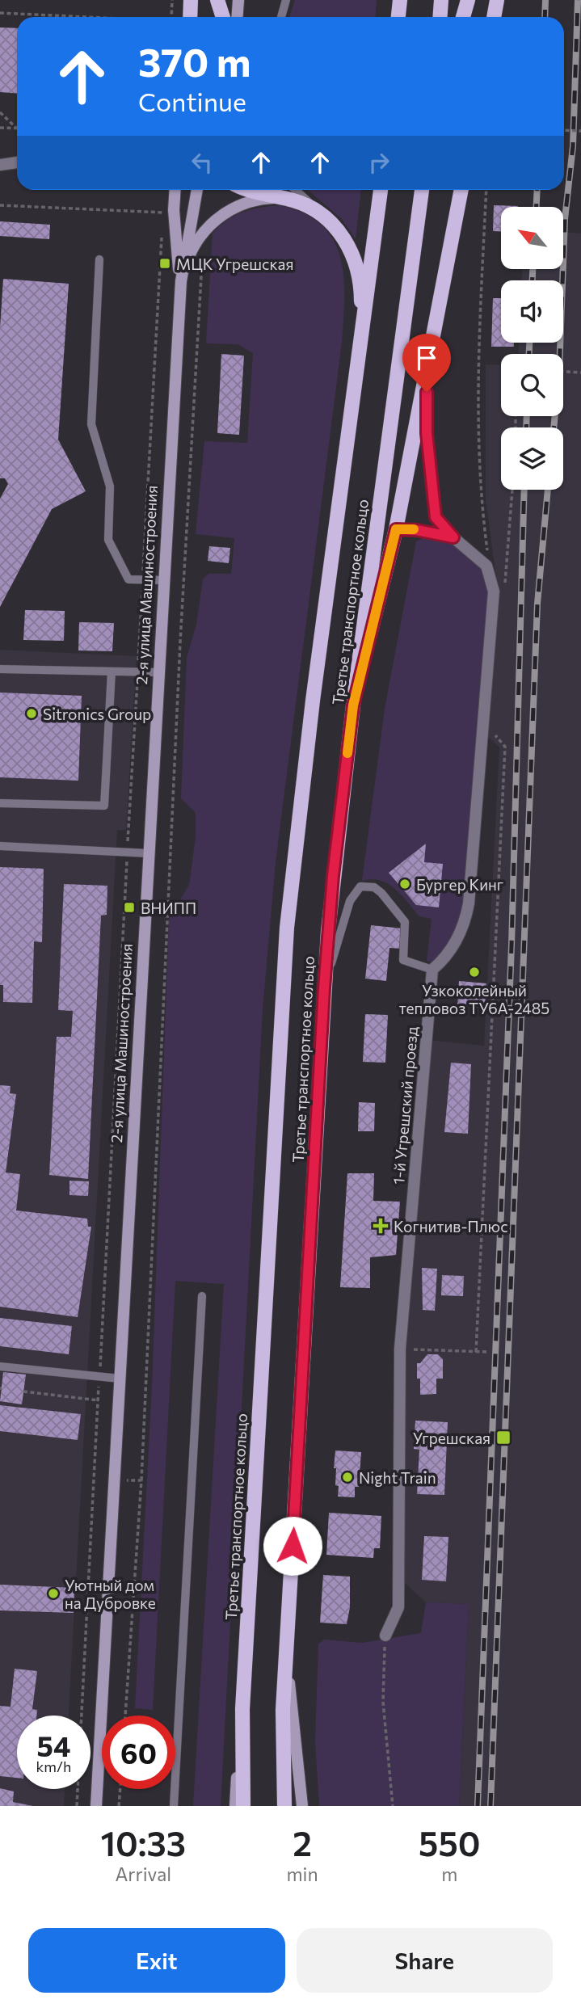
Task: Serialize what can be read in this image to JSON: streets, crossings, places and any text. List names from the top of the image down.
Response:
{
  "streets": {
    "main road": ["2-я улица Машиностроения", "Третье транспортное кольцо"],
    "street": ["1-й Угрешский проезд"]
  },
  "places": {
    "transit": ["МЦК Угрешская", "ВНИПП", "Угрешская"],
    "other": [
      "Sitronics Group",
      "Бургер Кинг",
      "Узкоколейный тепловоз ТУ6А-2485",
      "Night Train",
      "Уютный дом на Дубровке"
    ],
    "health": ["Когнитив-Плюс"]
  },
  "north": "top left",
  "page": {
    "turn": ["370 m", "Continue"],
    "speed": "54 km/h",
    "limit": "60",
    "eta": [
      "10:33",
      "Arrival",
      "2",
      "min",
      "550",
      "m"
    ],
    "buttons": ["Exit", "Share"]
  }
}
